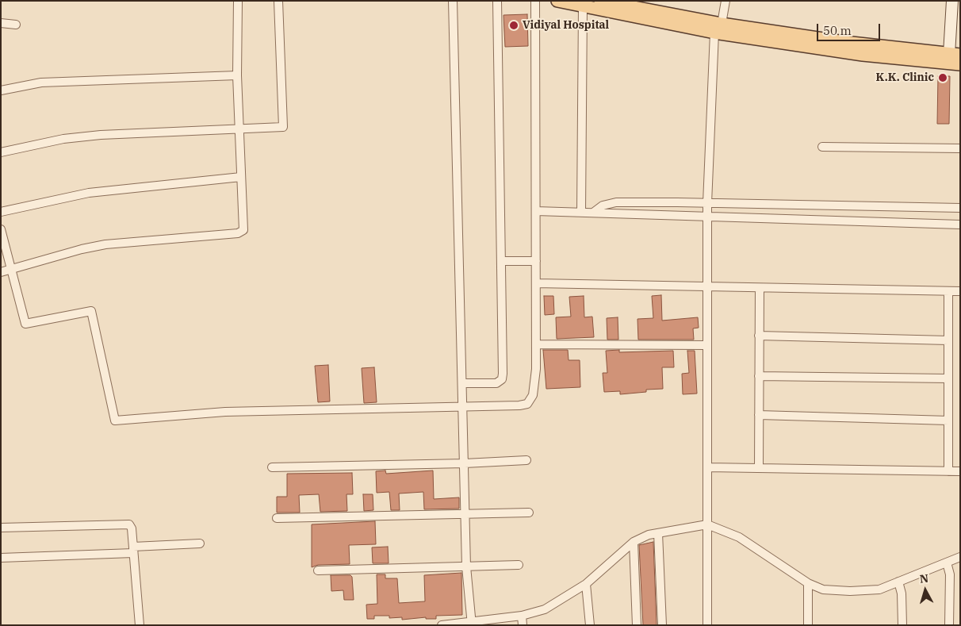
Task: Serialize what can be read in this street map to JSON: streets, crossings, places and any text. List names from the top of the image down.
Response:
{
  "places": ["Vidiyal Hospital", "K.K. Clinic"],
  "scale_bar": "50 m",
  "north": "top"
}
